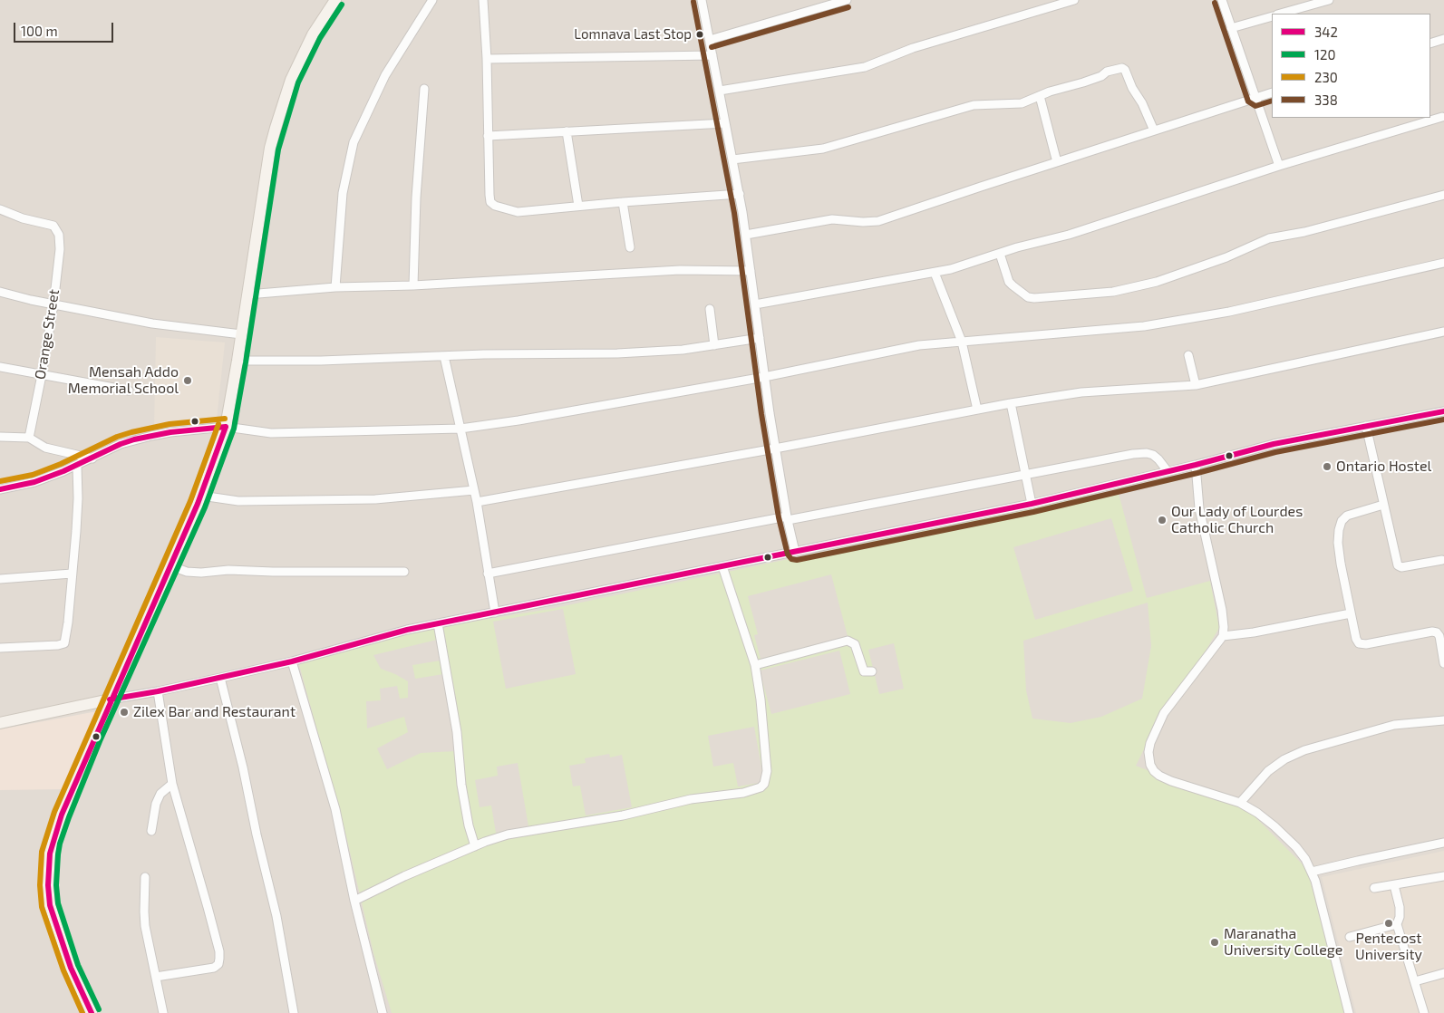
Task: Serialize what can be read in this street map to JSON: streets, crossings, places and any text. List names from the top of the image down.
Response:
{
  "streets": {
    "street": ["Orange Street"]
  },
  "places": [
    "Lomnava Last Stop",
    "Mensah Addo Memorial School",
    "Ontario Hostel",
    "Our Lady of Lourdes Catholic Church",
    "Zilex Bar and Restaurant",
    "Pentecost University",
    "Maranatha University College"
  ],
  "lines": [
    "transit line 338",
    "transit line 120",
    "transit line 342",
    "transit line 230"
  ],
  "legend": [
    "342",
    "120",
    "230",
    "338"
  ],
  "scale_bar": "100 m"
}
